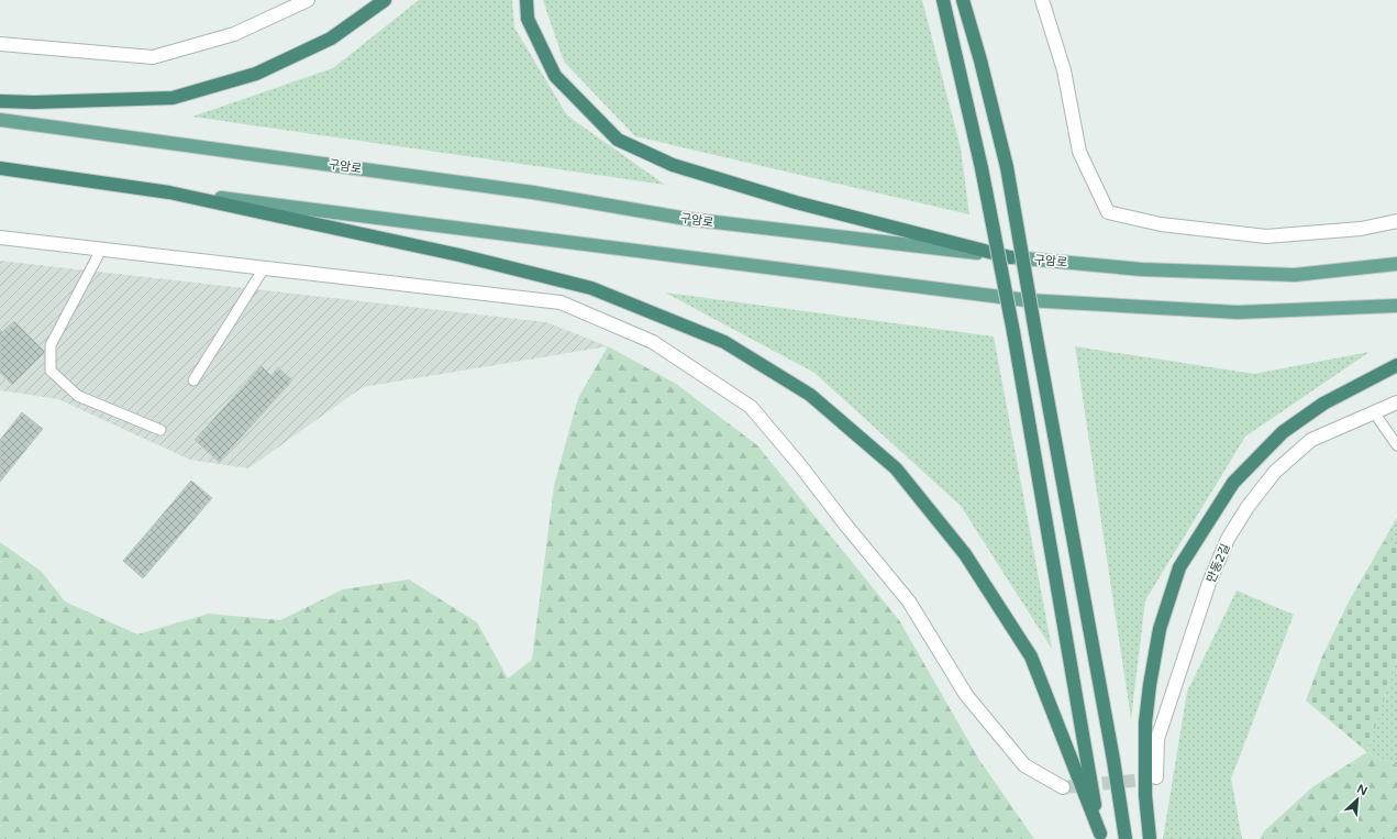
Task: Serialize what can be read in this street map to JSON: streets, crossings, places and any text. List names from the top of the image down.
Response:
{
  "streets": {
    "main road": ["구암로"],
    "street": ["만동2길"]
  },
  "north": "top right"
}
